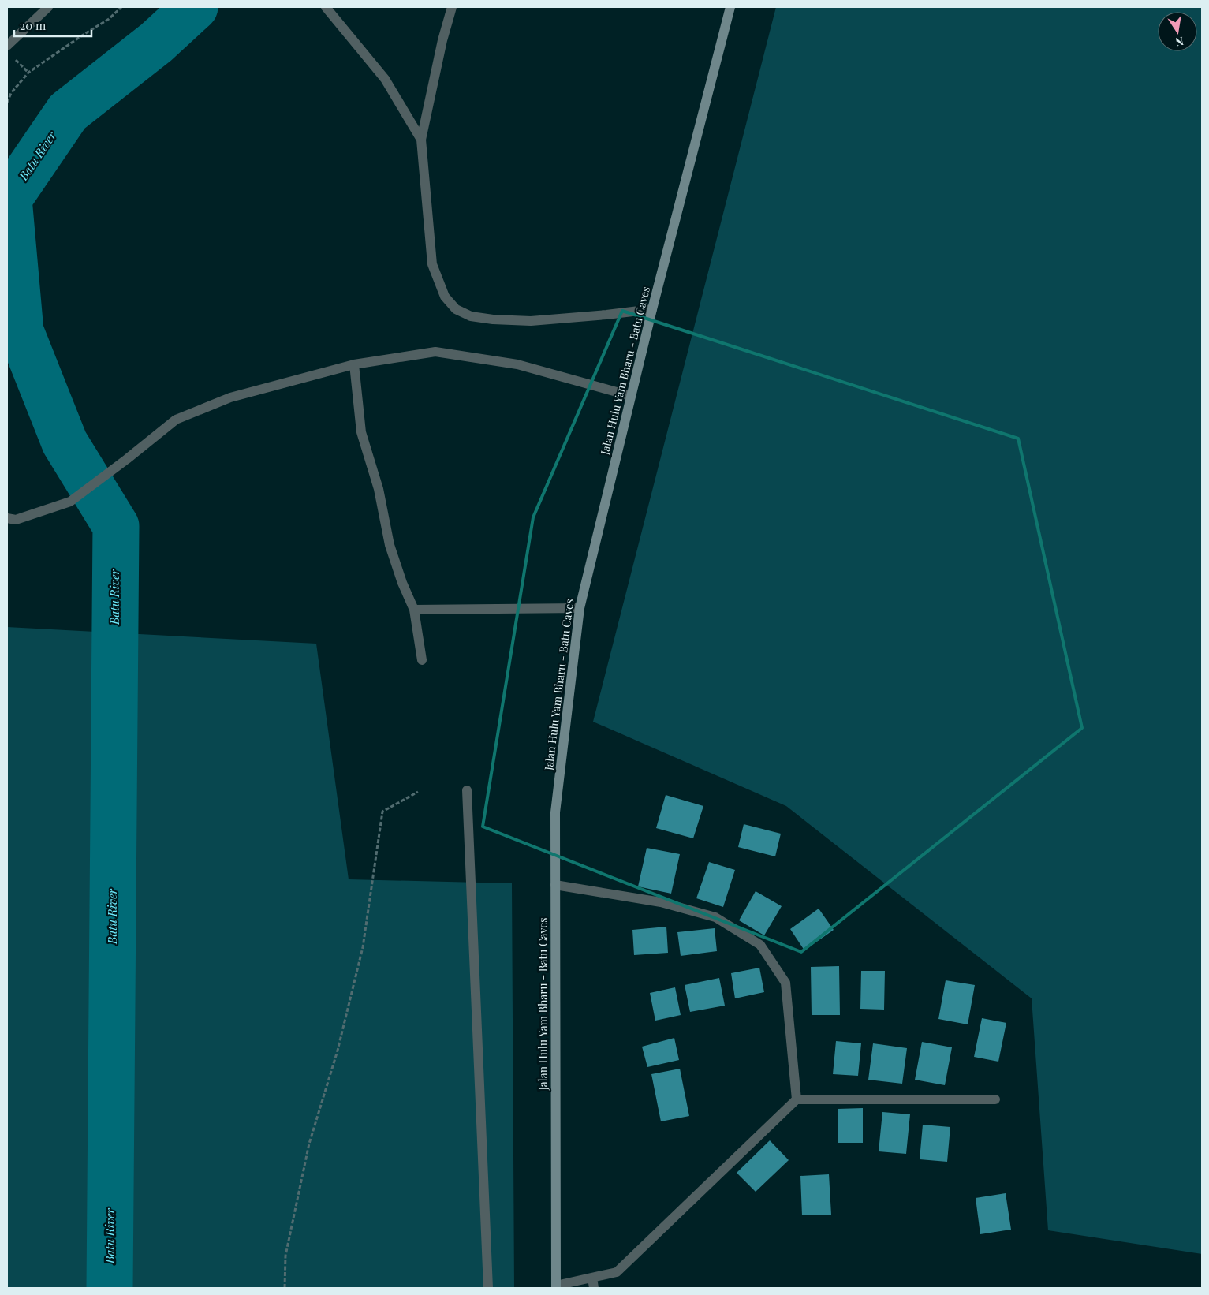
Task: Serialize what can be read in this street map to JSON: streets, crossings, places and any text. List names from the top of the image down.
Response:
{
  "streets": {
    "main road": ["Jalan Hulu Yam Bharu - Batu Caves"]
  },
  "water": ["Batu River"],
  "scale_bar": "20 m",
  "north": "bottom"
}
